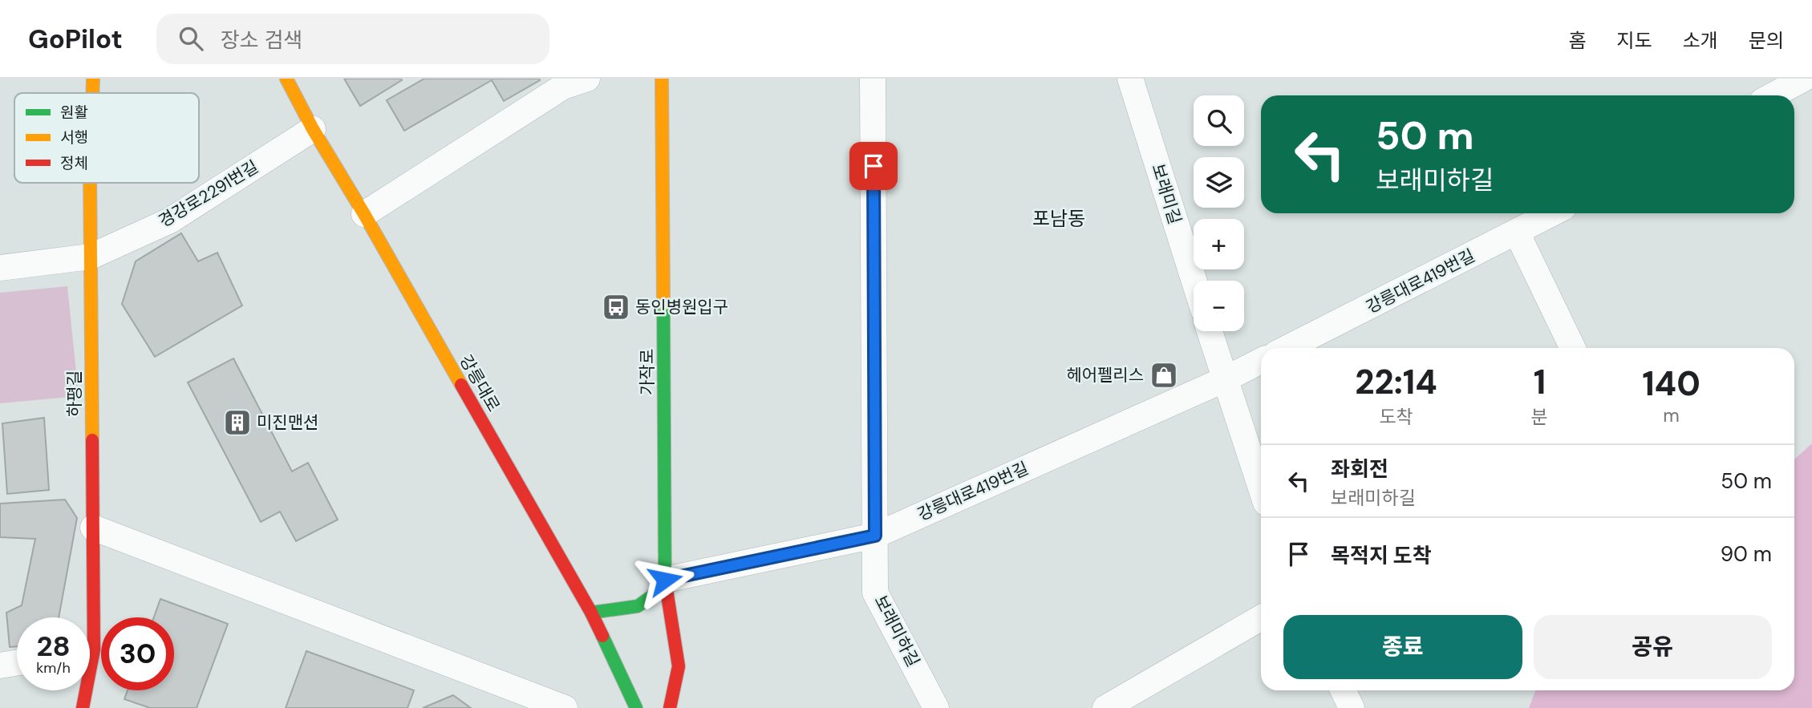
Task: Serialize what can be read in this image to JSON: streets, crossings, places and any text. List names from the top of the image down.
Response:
{
  "streets": {
    "street": [
      "경강로2291번길",
      "보래미길",
      "강릉대로419번길",
      "가작로",
      "강릉대로",
      "하평길",
      "보래미하길"
    ]
  },
  "crossings": [
    ["경강로2291번길", "강릉대로"],
    ["경강로2291번길", "하평길"],
    ["강릉대로419번길", "가작로"],
    ["강릉대로419번길", "보래미하길"]
  ],
  "districts": ["포남동"],
  "places": {
    "bus stop": ["동인병원입구"],
    "shop": ["헤어펠리스"],
    "building": ["미진맨션"]
  },
  "legend": ["원활", "서행", "정체"],
  "page": {
    "header": "GoPilot",
    "search": "장소 검색",
    "nav": [
      "홈",
      "지도",
      "소개",
      "문의"
    ],
    "map_buttons": ["+", "−"],
    "turn": ["50 m", "보래미하길"],
    "eta": [
      "22:14",
      "도착",
      "1",
      "분",
      "140",
      "m"
    ],
    "list": [
      {
        "name": "좌회전",
        "note": "보래미하길",
        "value": "50 m"
      },
      {
        "name": "목적지 도착",
        "value": "90 m"
      }
    ],
    "buttons": ["종료", "공유"],
    "speed": "28 km/h",
    "limit": "30"
  }
}
